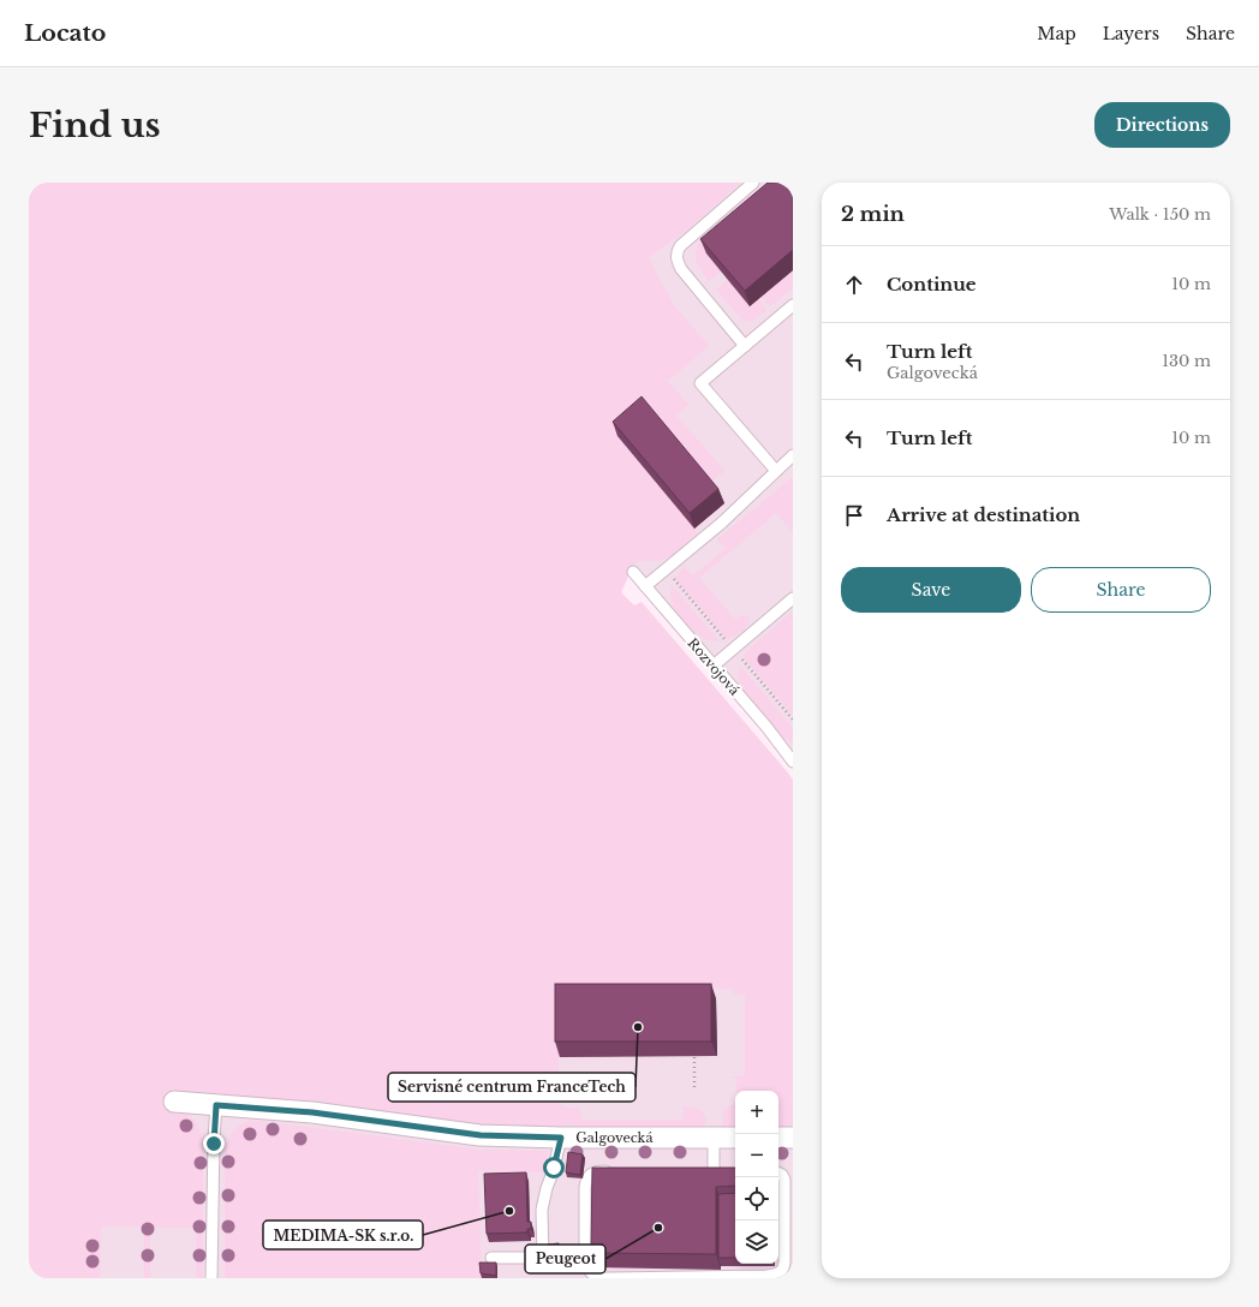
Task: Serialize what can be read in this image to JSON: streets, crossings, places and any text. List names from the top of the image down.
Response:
{
  "streets": {
    "street": ["Galgovecká"],
    "lane": ["Rozvojová"]
  },
  "places": ["Servisné centrum FranceTech", "MEDIMA-SK s.r.o.", "Peugeot"],
  "page": {
    "header": "Locato",
    "nav": ["Map", "Layers", "Share"],
    "buttons": [
      "Directions",
      ["Save", "Share"]
    ],
    "title": "Find us",
    "heading": ["2 min", "Walk · 150 m"],
    "list": [
      ["Continue", "10 m"],
      ["Turn left", "Galgovecká", "130 m"],
      ["Turn left", "10 m"],
      "Arrive at destination"
    ],
    "map_buttons": ["+", "−"]
  }
}
